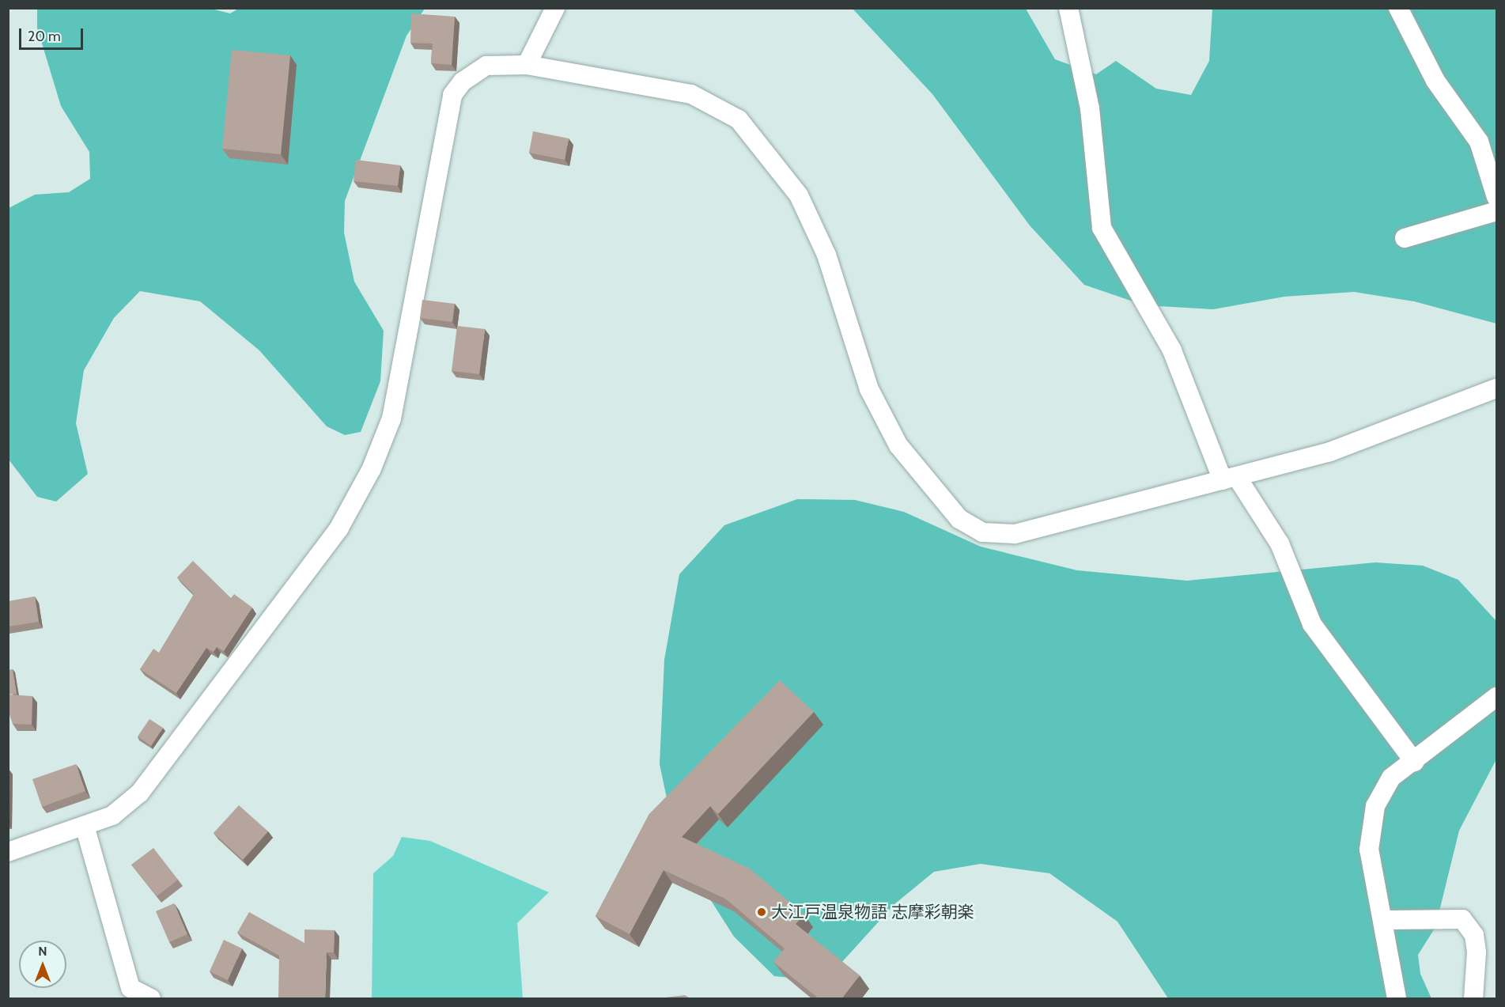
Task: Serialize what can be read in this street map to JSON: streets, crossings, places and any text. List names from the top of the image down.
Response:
{
  "places": ["大江戸温泉物語 志摩彩朝楽"],
  "scale_bar": "20 m",
  "north": "top"
}
